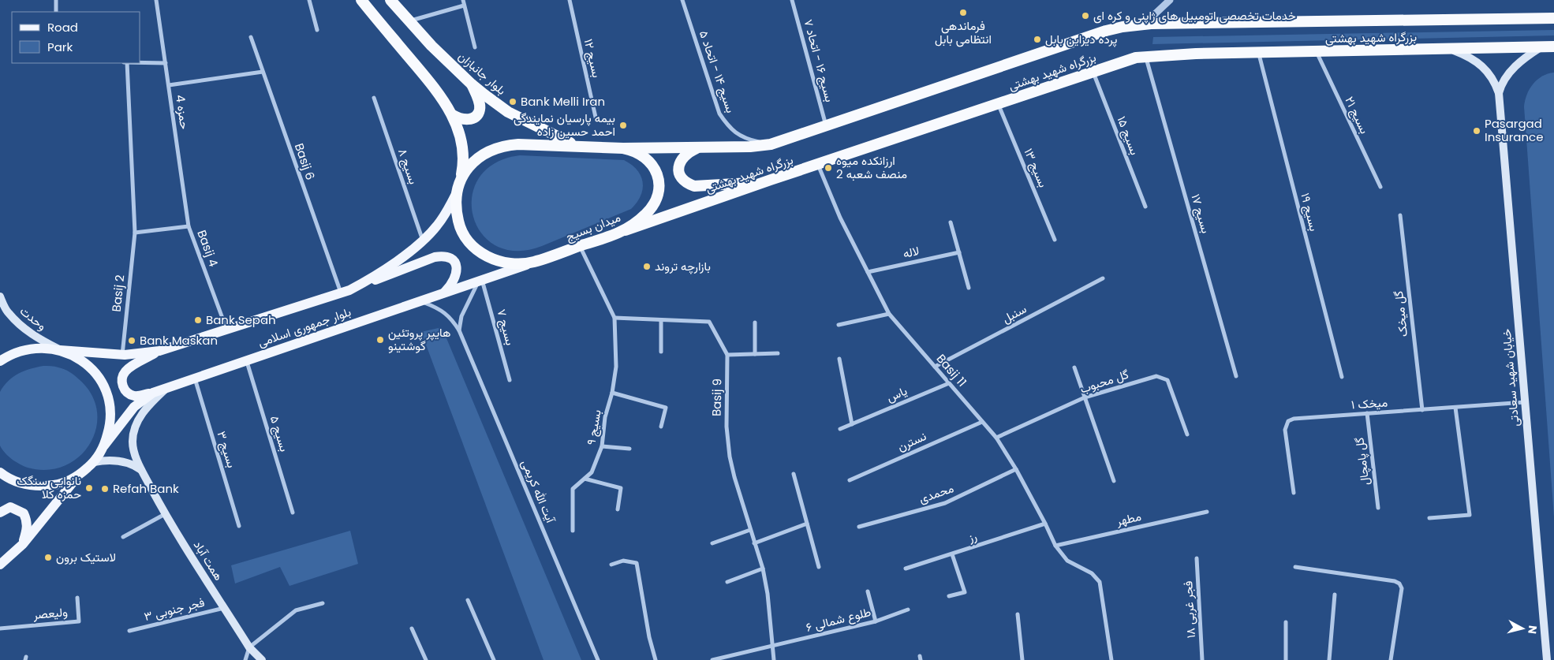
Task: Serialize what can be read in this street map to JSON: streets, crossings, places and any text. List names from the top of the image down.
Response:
{
  "streets": {
    "highway": ["بزرگراه شهید بهشتی", "بلوار جانبازان", "میدان بسیج"],
    "main road": [
      "وحدت",
      "بلوار جمهوری اسلامی",
      "خیابان شهید سعادتی",
      "همت آباد"
    ],
    "street": [
      "بسیج ۱۲",
      "بسیج ۱۶ - اتحاد ۷",
      "بسیج ۱۴ - اتحاد ۵",
      "حمزه 4",
      "بسیج ۲۱",
      "بسیج ۱۵",
      "Basij 6",
      "بسیج ۸",
      "بسیج ۱۳",
      "بسیج ۱۹",
      "بسیج ۱۷",
      "Basij 4",
      "لاله",
      "Basij 2",
      "سنبل",
      "گل میخک",
      "بسیج ۷",
      "Basij 11",
      "گل محبوب",
      "یاس",
      "Basij 9",
      "میخک ۱",
      "بسیج ۹",
      "بسیج ۵",
      "نسترن",
      "بسیج ۳",
      "گل پامچال",
      "آیت الله کریمی",
      "محمدی",
      "مطهر",
      "رز",
      "فجر جنوبی ۳",
      "فجر غربی ۱۸",
      "ولیعصر",
      "طلوع شمالی ۶"
    ]
  },
  "crossings": [
    ["بزرگراه شهید بهشتی", "بسیج ۱۶ - اتحاد ۷"],
    ["بزرگراه شهید بهشتی", "بسیج ۱۴ - اتحاد ۵"],
    ["بزرگراه شهید بهشتی", "بسیج ۲۱"],
    ["بزرگراه شهید بهشتی", "بسیج ۱۵"],
    ["بزرگراه شهید بهشتی", "بسیج ۱۳"],
    ["بزرگراه شهید بهشتی", "بسیج ۱۹"],
    ["بزرگراه شهید بهشتی", "بسیج ۱۷"],
    ["بزرگراه شهید بهشتی", "میدان بسیج"],
    ["بزرگراه شهید بهشتی", "Basij 11"],
    ["بلوار جانبازان", "میدان بسیج"],
    ["حمزه 4", "Basij 4"],
    ["Basij 6", "بلوار جمهوری اسلامی"],
    ["بسیج ۸", "بلوار جمهوری اسلامی"],
    ["میدان بسیج", "بلوار جمهوری اسلامی"],
    ["Basij 4", "Basij 2"],
    ["Basij 4", "بلوار جمهوری اسلامی"],
    ["لاله", "Basij 11"],
    ["Basij 2", "بلوار جمهوری اسلامی"],
    ["سنبل", "Basij 11"],
    ["گل میخک", "میخک ۱"],
    ["وحدت", "بلوار جمهوری اسلامی"],
    ["بلوار جمهوری اسلامی", "بسیج ۷"],
    ["بلوار جمهوری اسلامی", "بسیج ۵"],
    ["بلوار جمهوری اسلامی", "بسیج ۳"],
    ["بلوار جمهوری اسلامی", "آیت الله کریمی"],
    ["بلوار جمهوری اسلامی", "همت آباد"],
    ["Basij 11", "گل محبوب"],
    ["Basij 11", "یاس"],
    ["Basij 11", "نسترن"],
    ["Basij 11", "محمدی"],
    ["Basij 11", "مطهر"],
    ["Basij 11", "رز"],
    ["خیابان شهید سعادتی", "میخک ۱"],
    ["Basij 9", "طلوع شمالی ۶"],
    ["میخک ۱", "گل پامچال"],
    ["همت آباد", "فجر جنوبی ۳"]
  ],
  "places": [
    "فرماندهی انتظامی بابل",
    "خدمات تخصصی اتومبیل های ژاپنی و کره ای",
    "پرده دیزاین بابل",
    "Bank Melli Iran",
    "بیمه پارسیان نمایندگی احمد حسین زاده",
    "Pasargad Insurance",
    "ارزانکده میوه منصف شعبه 2",
    "بازارچه تروند",
    "Bank Sepah",
    "هایپر پروتئین گوشتینو",
    "Bank Maskan",
    "نانوایی سنگک حمزه کلا",
    "Refah Bank",
    "لاستیک برون"
  ],
  "legend": ["Road", "Park"],
  "north": "right"
}
